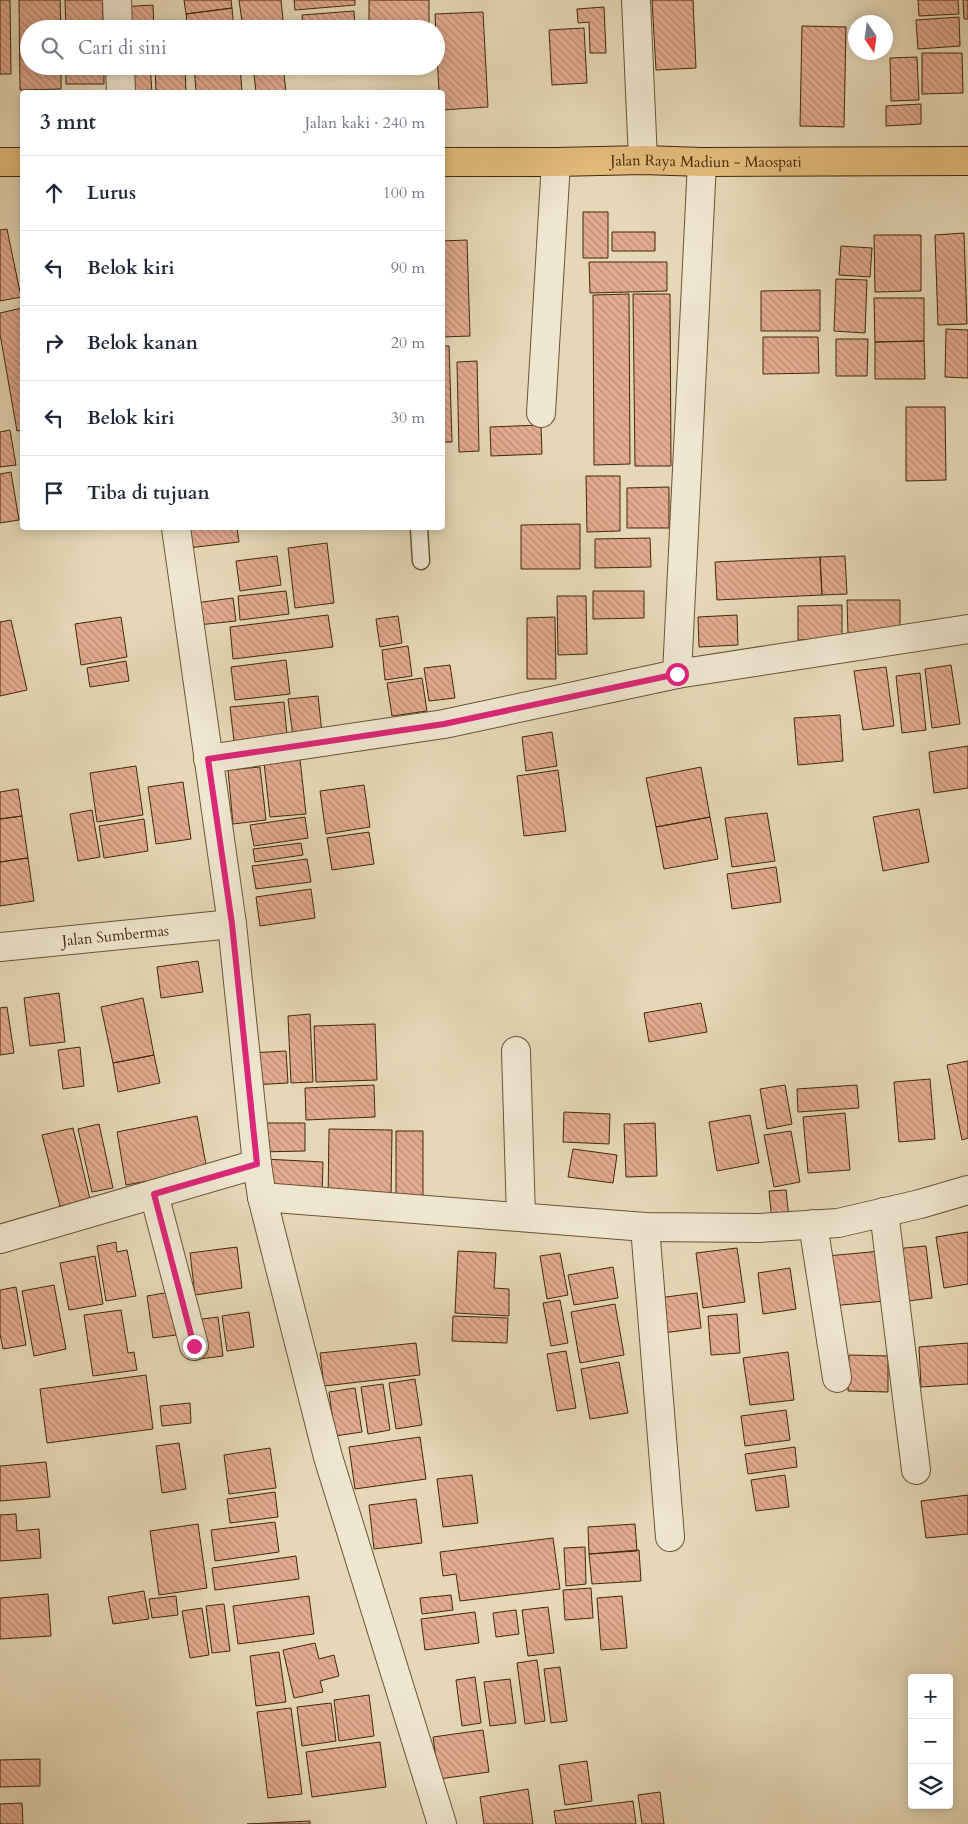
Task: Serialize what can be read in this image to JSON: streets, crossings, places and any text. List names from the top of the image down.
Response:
{
  "streets": {
    "highway": ["Jalan Raya Madiun - Maospati"],
    "street": ["Jalan Sumbermas"]
  },
  "north": "bottom",
  "page": {
    "search": "Cari di sini",
    "heading": ["3 mnt", "Jalan kaki · 240 m"],
    "list": [
      ["Lurus", "100 m"],
      ["Belok kiri", "90 m"],
      ["Belok kanan", "20 m"],
      ["Belok kiri", "30 m"],
      "Tiba di tujuan"
    ],
    "map_buttons": ["+", "−"]
  }
}
